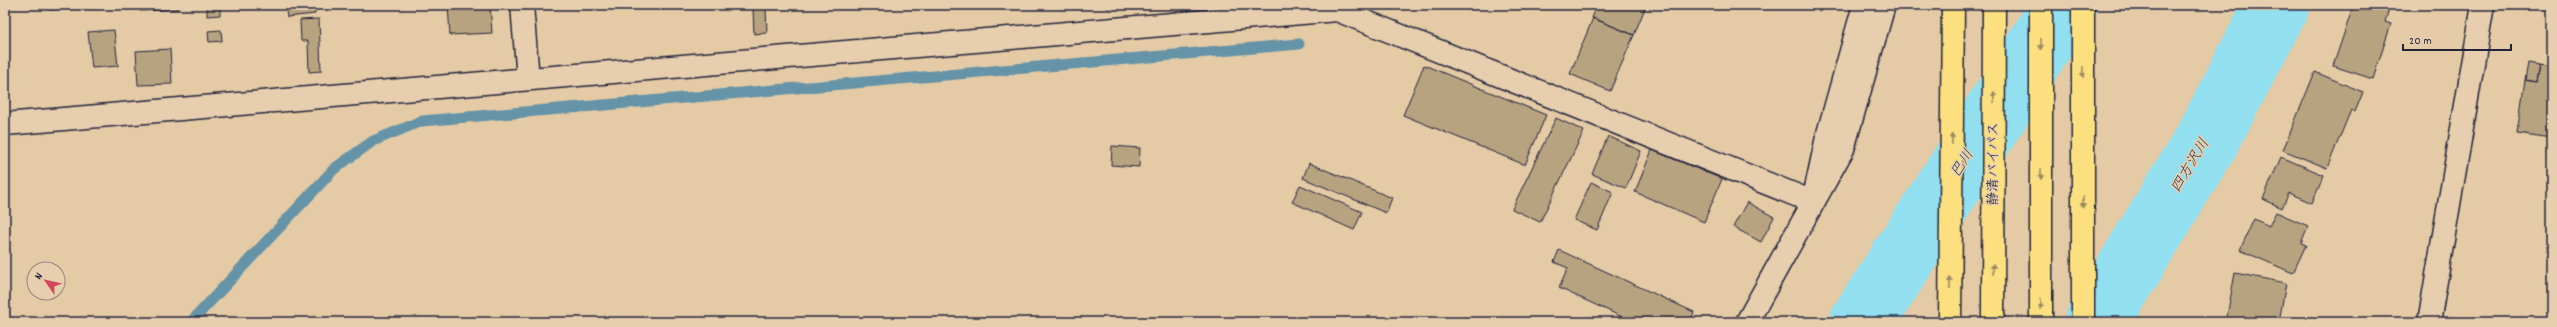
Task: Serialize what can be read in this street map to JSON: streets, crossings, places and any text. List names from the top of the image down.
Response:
{
  "streets": {
    "highway": ["静清バイパス"]
  },
  "water": ["巴川", "四方沢川"],
  "scale_bar": "20 m",
  "north": "top left"
}
